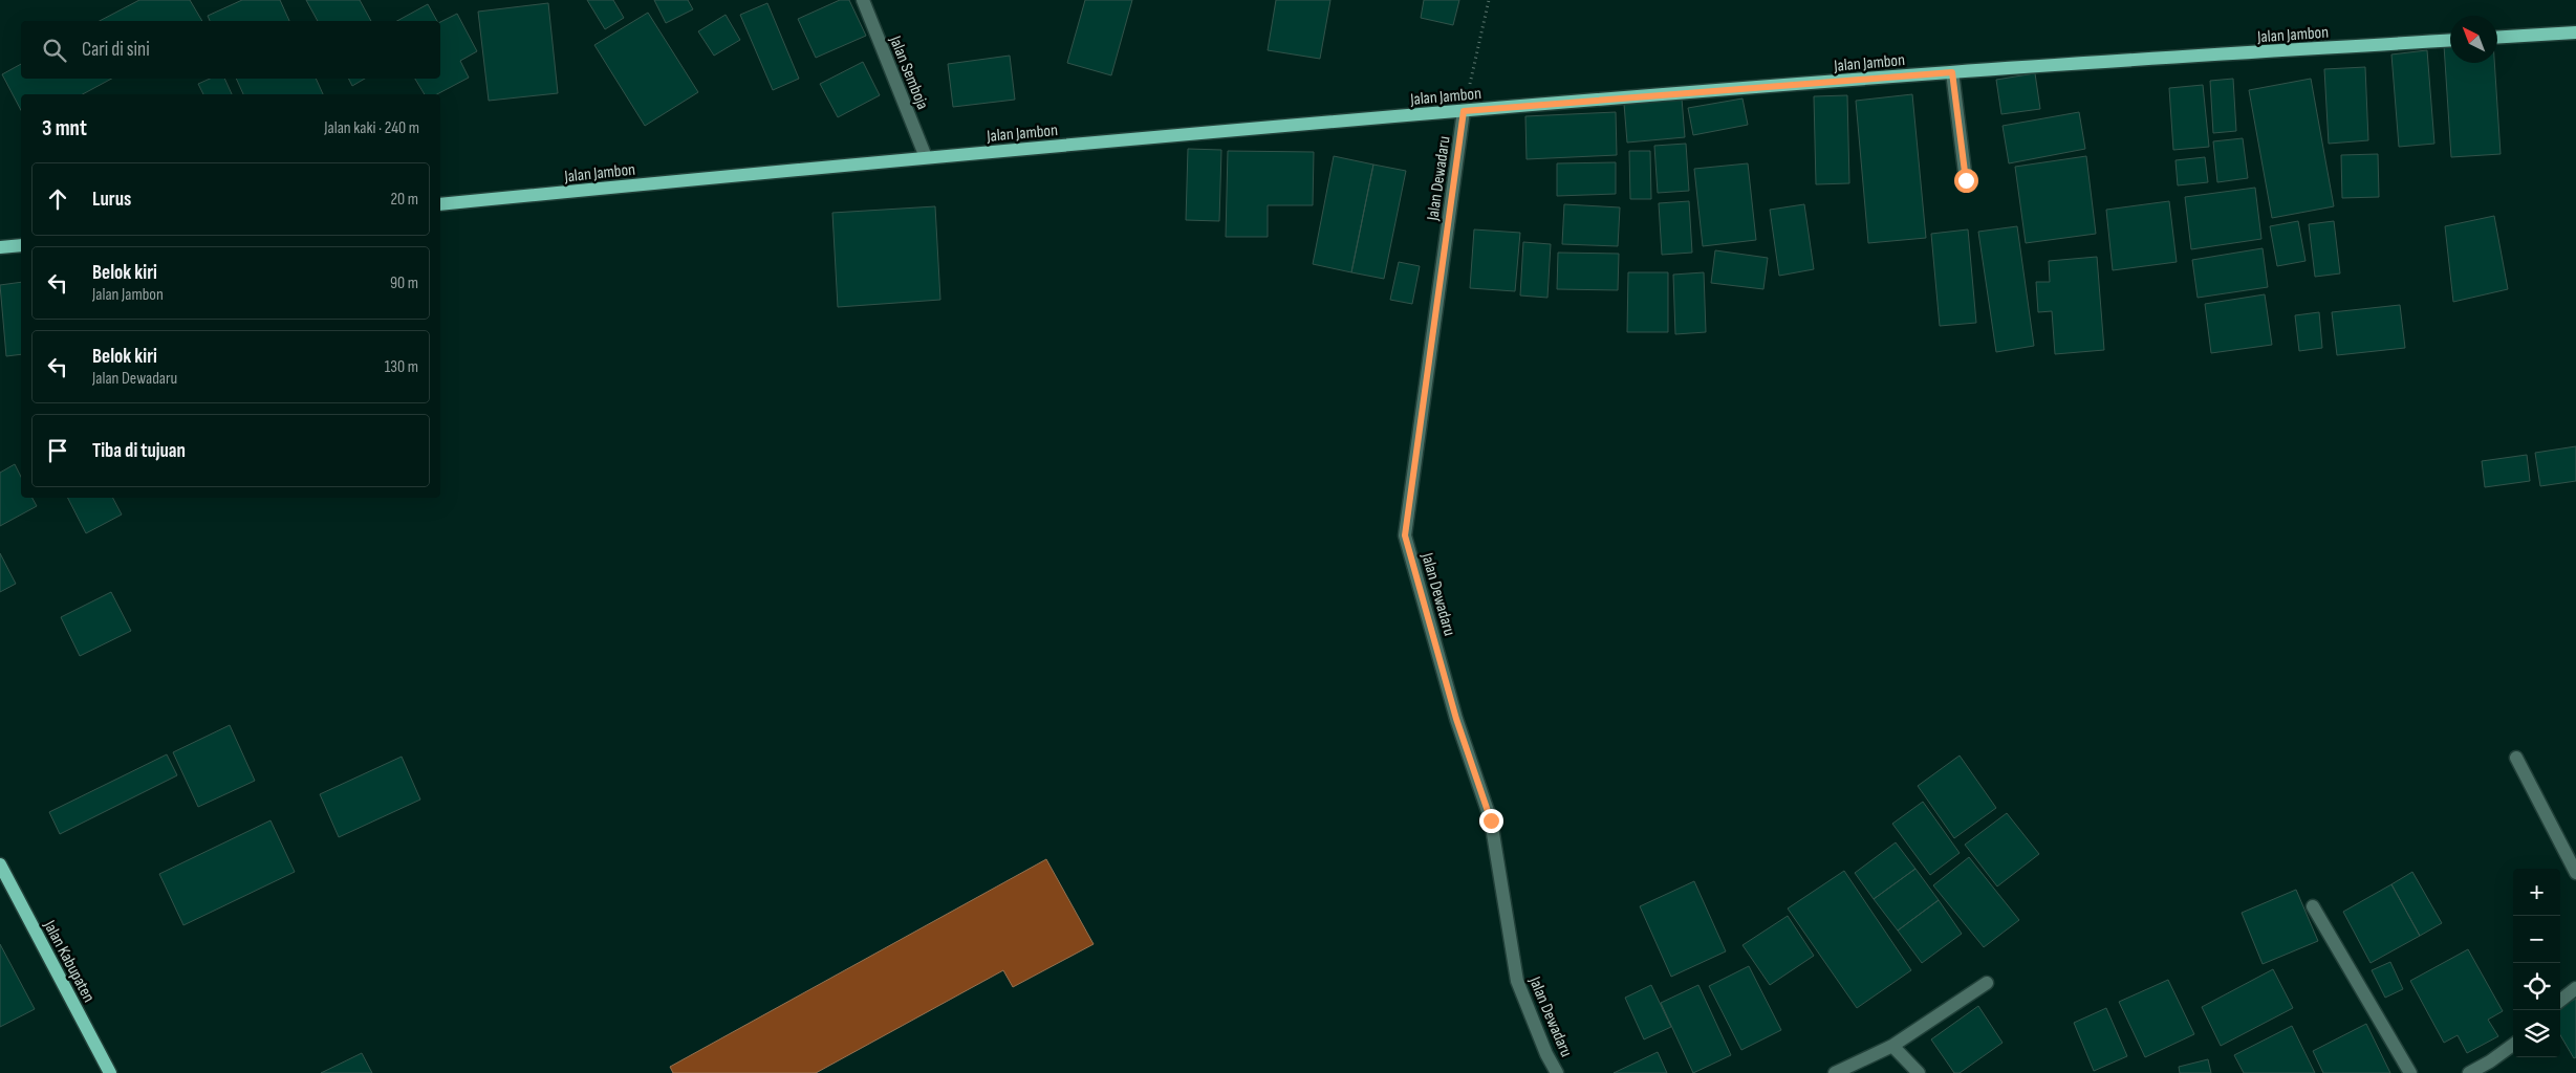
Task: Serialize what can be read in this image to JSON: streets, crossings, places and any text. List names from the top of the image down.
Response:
{
  "streets": {
    "main road": ["Jalan Jambon", "Jalan Kabupaten"],
    "street": ["Jalan Semboja", "Jalan Dewadaru"]
  },
  "crossings": [
    ["Jalan Jambon", "Jalan Semboja"],
    ["Jalan Jambon", "Jalan Dewadaru"]
  ],
  "north": "top left",
  "page": {
    "search": "Cari di sini",
    "heading": ["3 mnt", "Jalan kaki · 240 m"],
    "list": [
      ["Lurus", "20 m"],
      ["Belok kiri", "Jalan Jambon", "90 m"],
      ["Belok kiri", "Jalan Dewadaru", "130 m"],
      "Tiba di tujuan"
    ],
    "map_buttons": ["+", "−"]
  }
}
